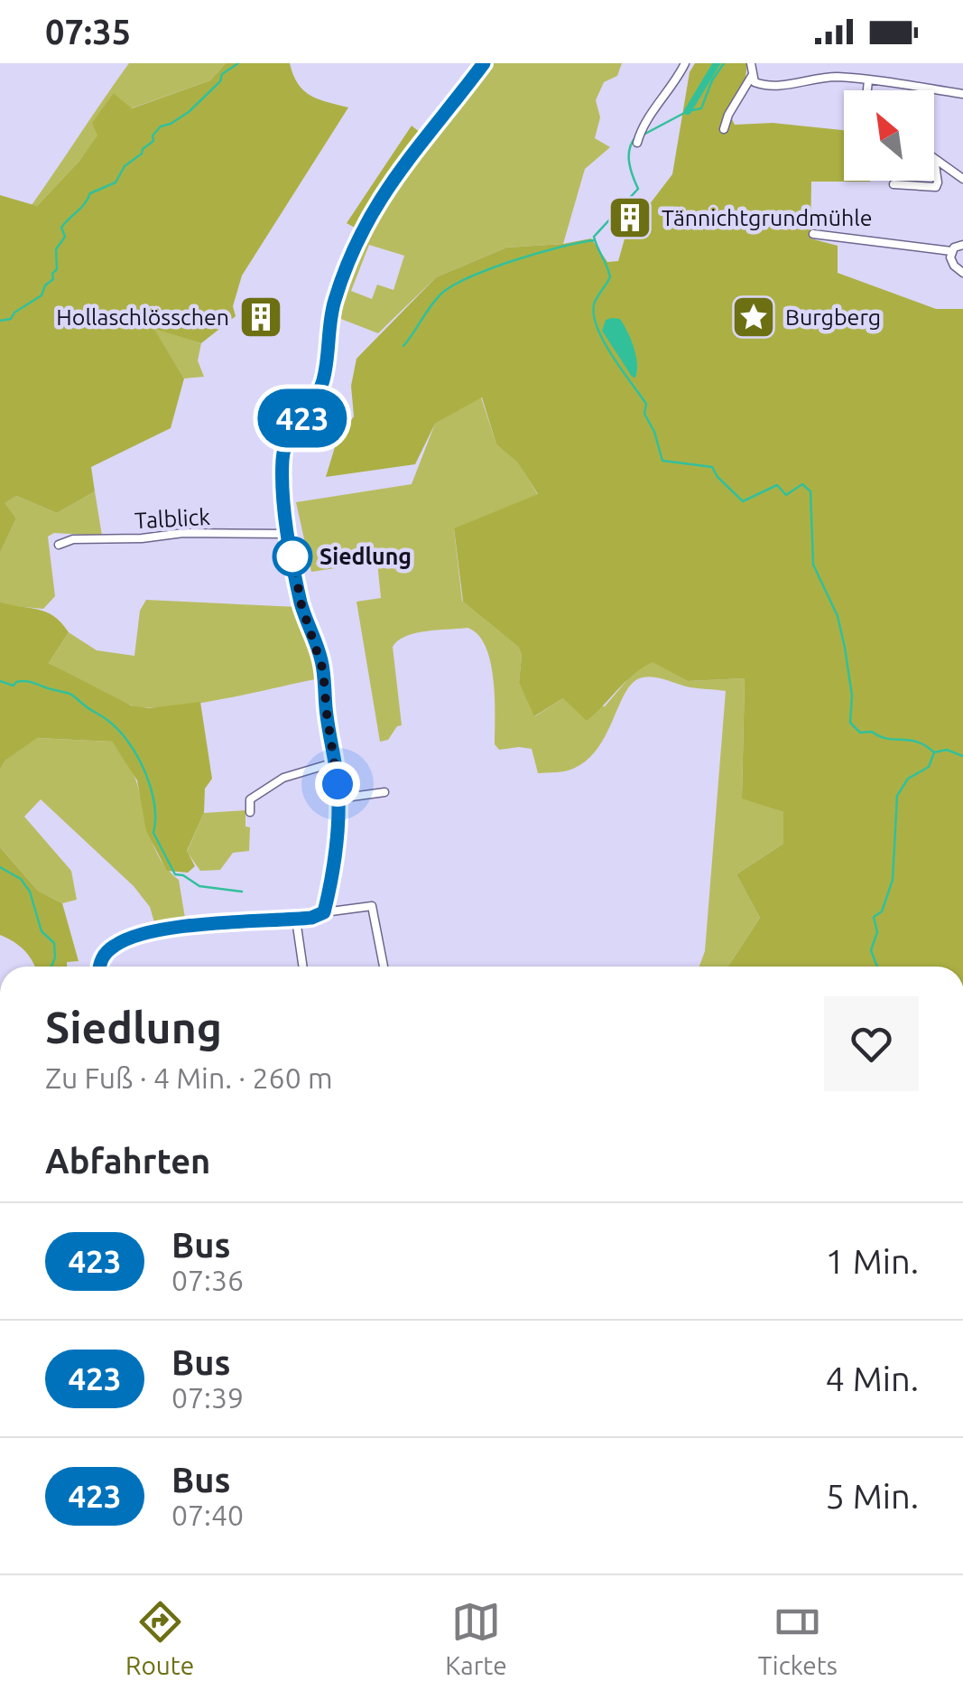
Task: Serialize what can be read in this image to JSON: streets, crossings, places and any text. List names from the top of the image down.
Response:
{
  "streets": {
    "street": ["Talblick"]
  },
  "places": {
    "building": ["Tännichtgrundmühle", "Hollaschlösschen"],
    "place": ["Burgberg"],
    "other": ["Siedlung"]
  },
  "lines": ["bus line 423"],
  "north": "top left",
  "page": {
    "status": "07:35",
    "on_map": "423",
    "heading": [
      ["Siedlung", "Zu Fuß · 4 Min. · 260 m"],
      "Abfahrten"
    ],
    "list": [
      {
        "mark": "423",
        "name": "Bus",
        "note": "07:36",
        "value": "1 Min."
      },
      {
        "mark": "423",
        "name": "Bus",
        "note": "07:39",
        "value": "4 Min."
      },
      {
        "mark": "423",
        "name": "Bus",
        "note": "07:40",
        "value": "5 Min."
      }
    ],
    "tabs": ["Route", "Karte", "Tickets"]
  }
}
